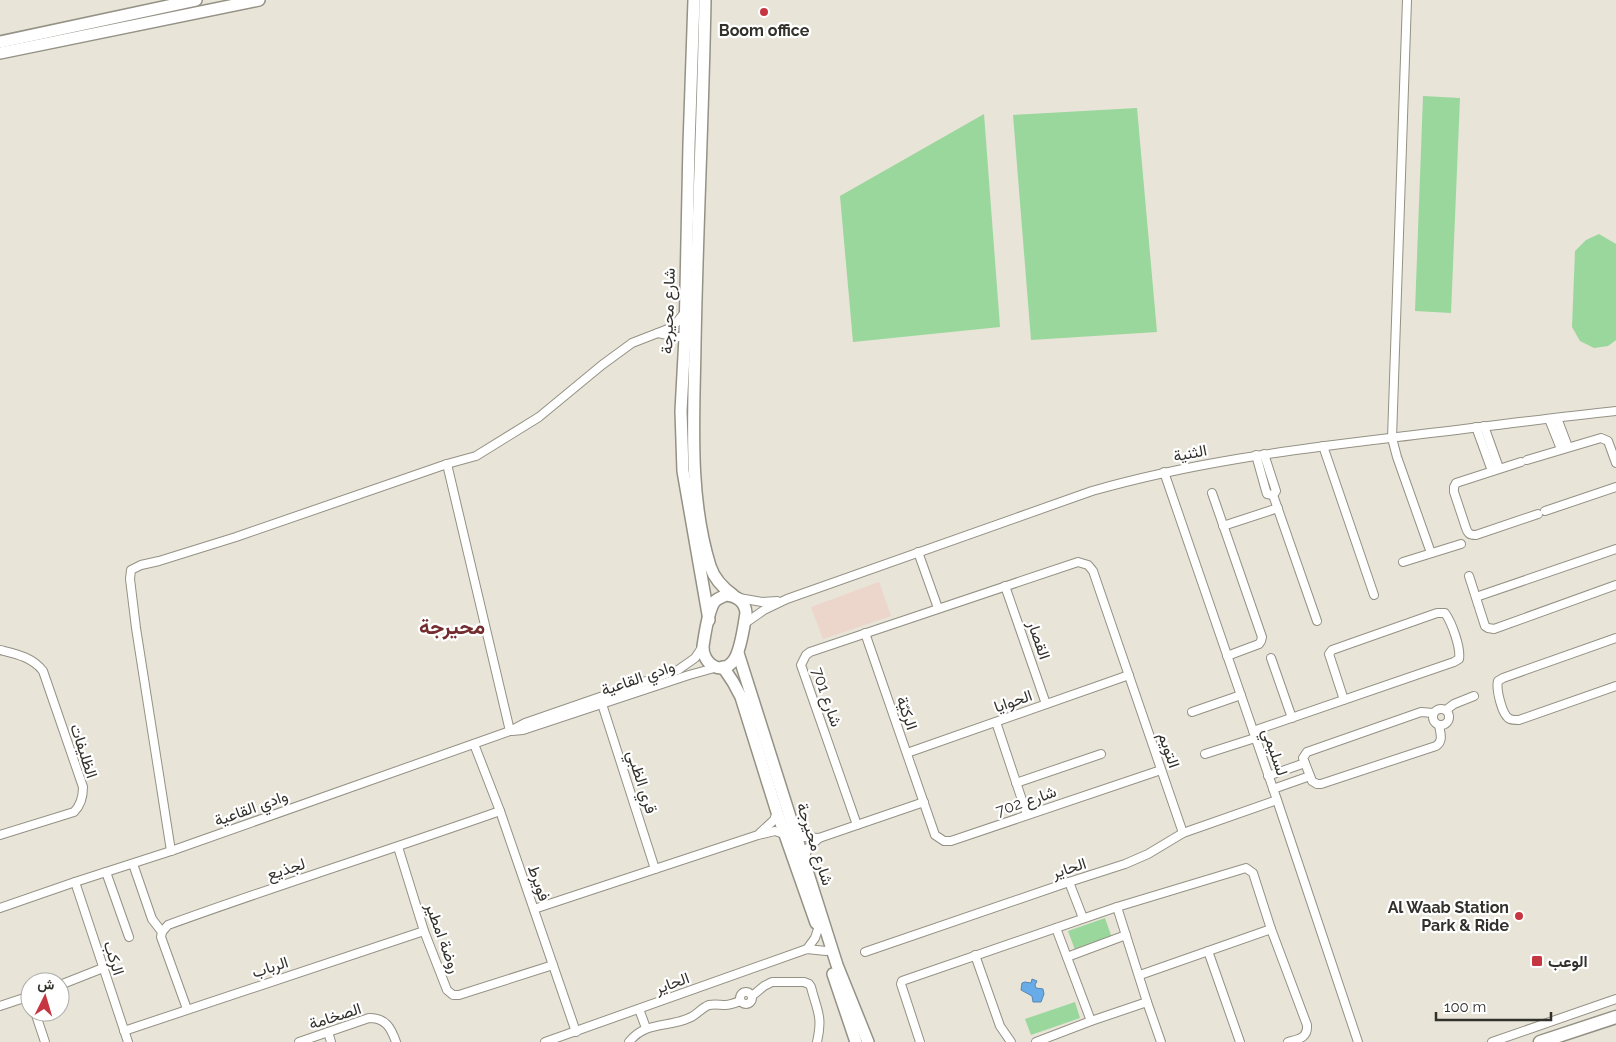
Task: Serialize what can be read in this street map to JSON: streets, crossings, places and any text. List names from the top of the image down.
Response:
{
  "streets": {
    "street": [
      "شارع محيرجة",
      "الثنية",
      "القصار",
      "وادي القاعية",
      "شارع 701",
      "الحوايا",
      "الركيّة",
      "التويم",
      "الظليفات",
      "لسليمي",
      "قري الظبي",
      "شارع 702",
      "الحاير",
      "لجذيع",
      "فويرط",
      "روضة امطير",
      "الركب",
      "الرباب",
      "الصخامة"
    ]
  },
  "crossings": [
    ["شارع محيرجة", "الثنية"],
    ["شارع محيرجة", "وادي القاعية"],
    ["شارع محيرجة", "الحاير"],
    ["الثنية", "لسليمي"],
    ["القصار", "شارع 701"],
    ["القصار", "الحوايا"],
    ["وادي القاعية", "قري الظبي"],
    ["وادي القاعية", "فويرط"],
    ["وادي القاعية", "الركب"],
    ["شارع 701", "الحوايا"],
    ["شارع 701", "الركيّة"],
    ["شارع 701", "التويم"],
    ["الحوايا", "الركيّة"],
    ["الحوايا", "التويم"],
    ["الركيّة", "شارع 702"],
    ["التويم", "شارع 702"],
    ["التويم", "الحاير"],
    ["لسليمي", "الحاير"],
    ["الحاير", "فويرط"],
    ["لجذيع", "فويرط"],
    ["لجذيع", "روضة امطير"],
    ["فويرط", "روضة امطير"],
    ["روضة امطير", "الرباب"],
    ["الركب", "الرباب"]
  ],
  "districts": ["محيرجة"],
  "places": {
    "other": ["Boom office", "Al Waab Station Park & Ride"],
    "transit": ["الوعب"]
  },
  "scale_bar": "100 m",
  "north": "top"
}
